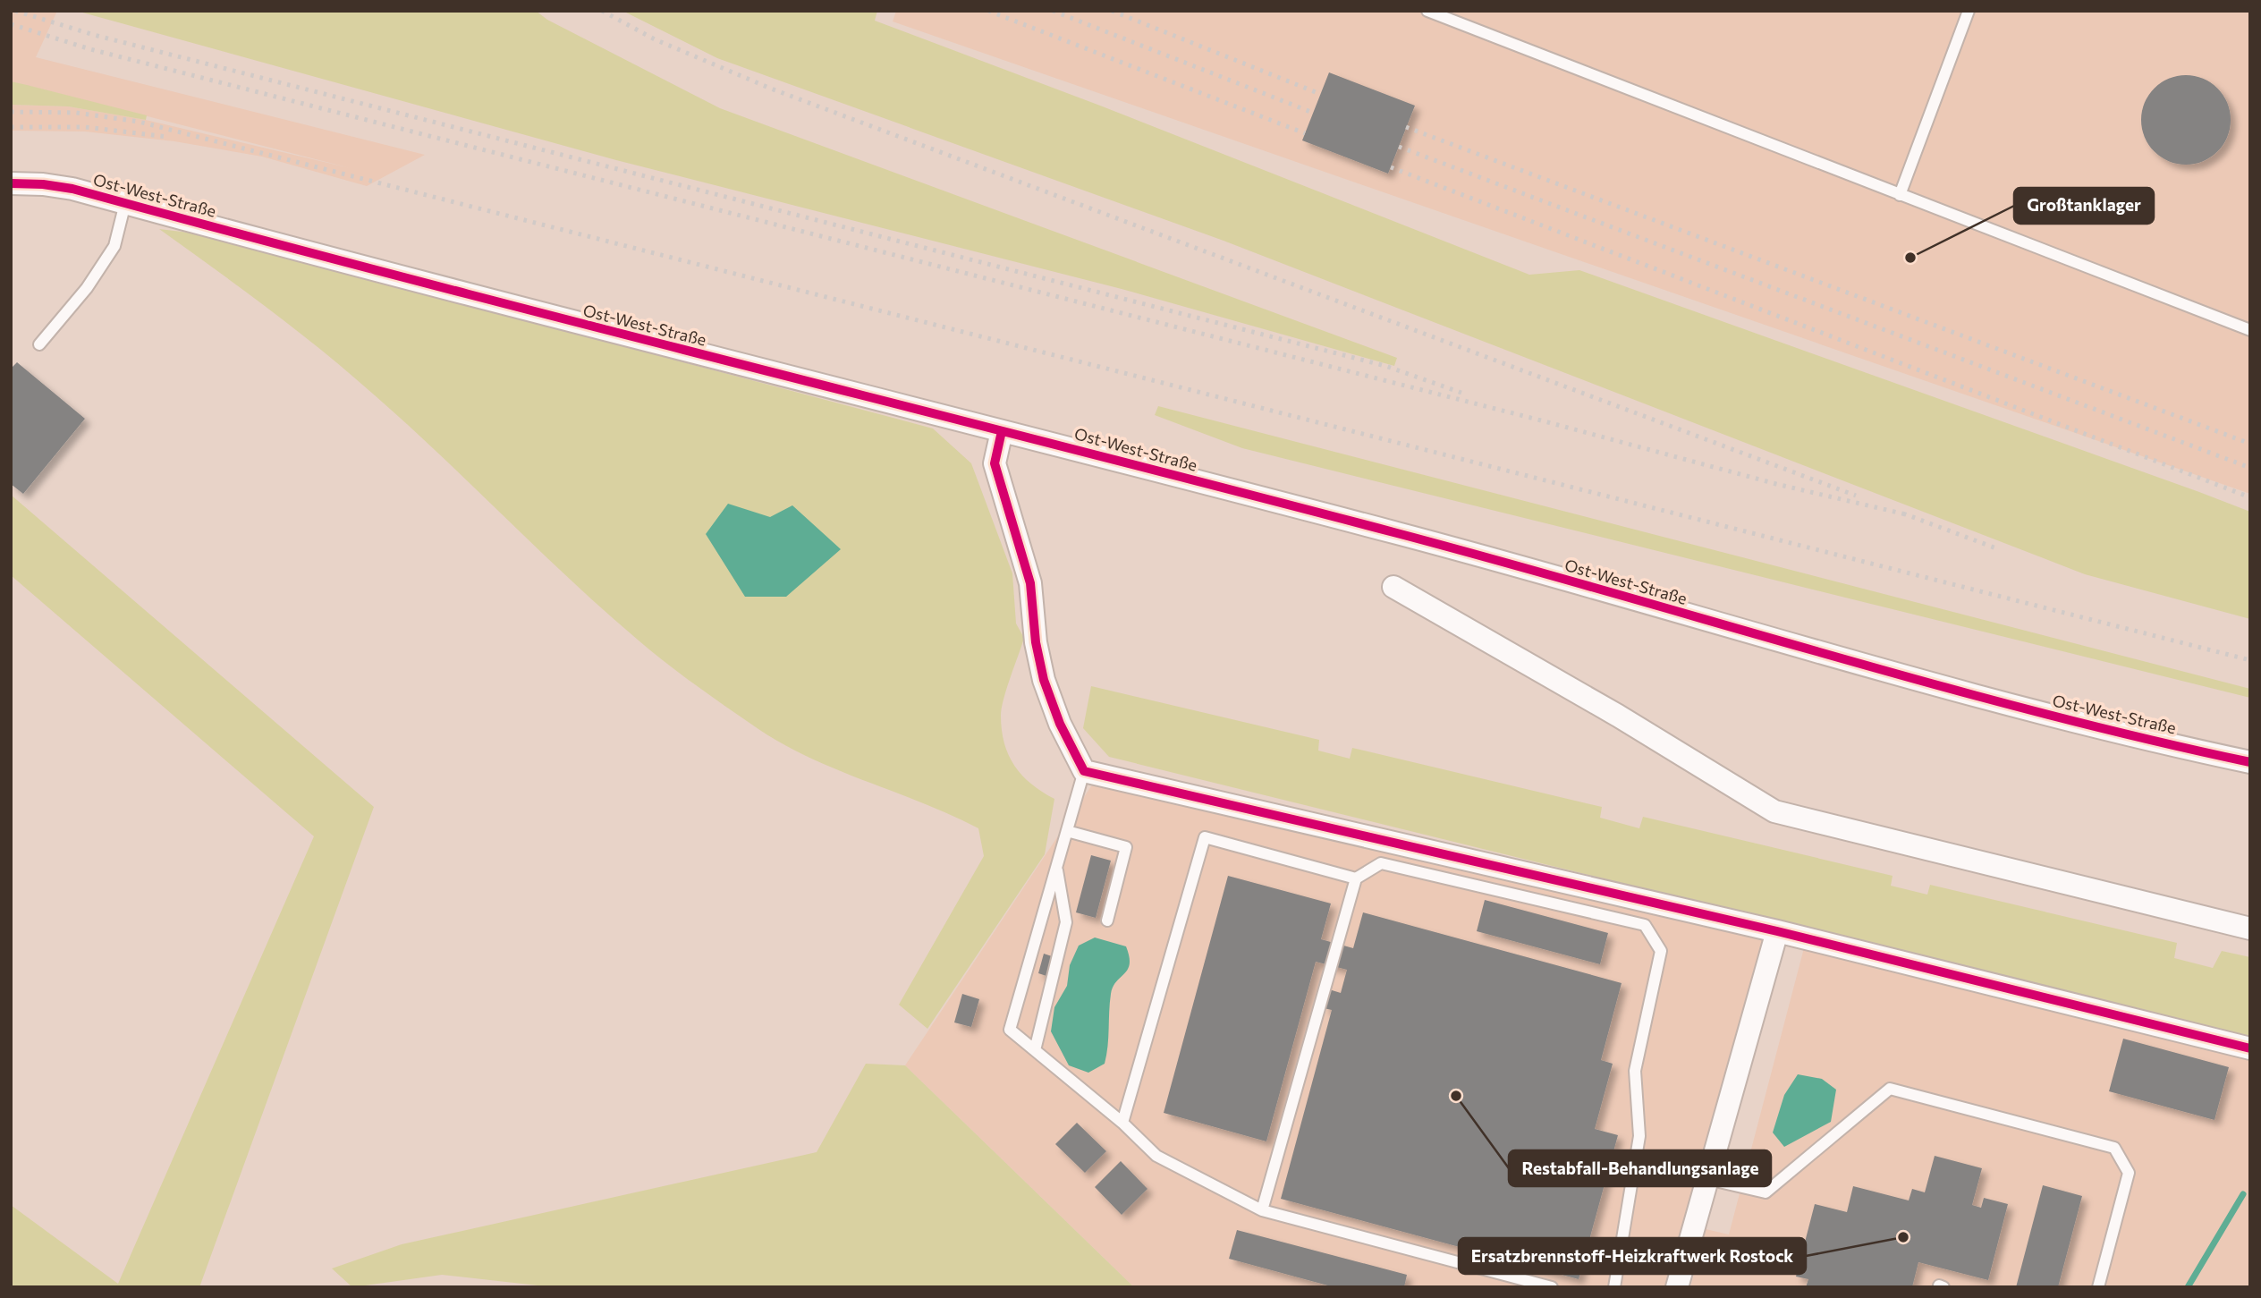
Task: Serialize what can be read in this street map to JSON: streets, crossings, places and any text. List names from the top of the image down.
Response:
{
  "streets": {
    "street": ["Ost-West-Straße"]
  },
  "places": ["Großtanklager", "Restabfall-Behandlungsanlage", "Ersatzbrennstoff-Heizkraftwerk Rostock"]
}
